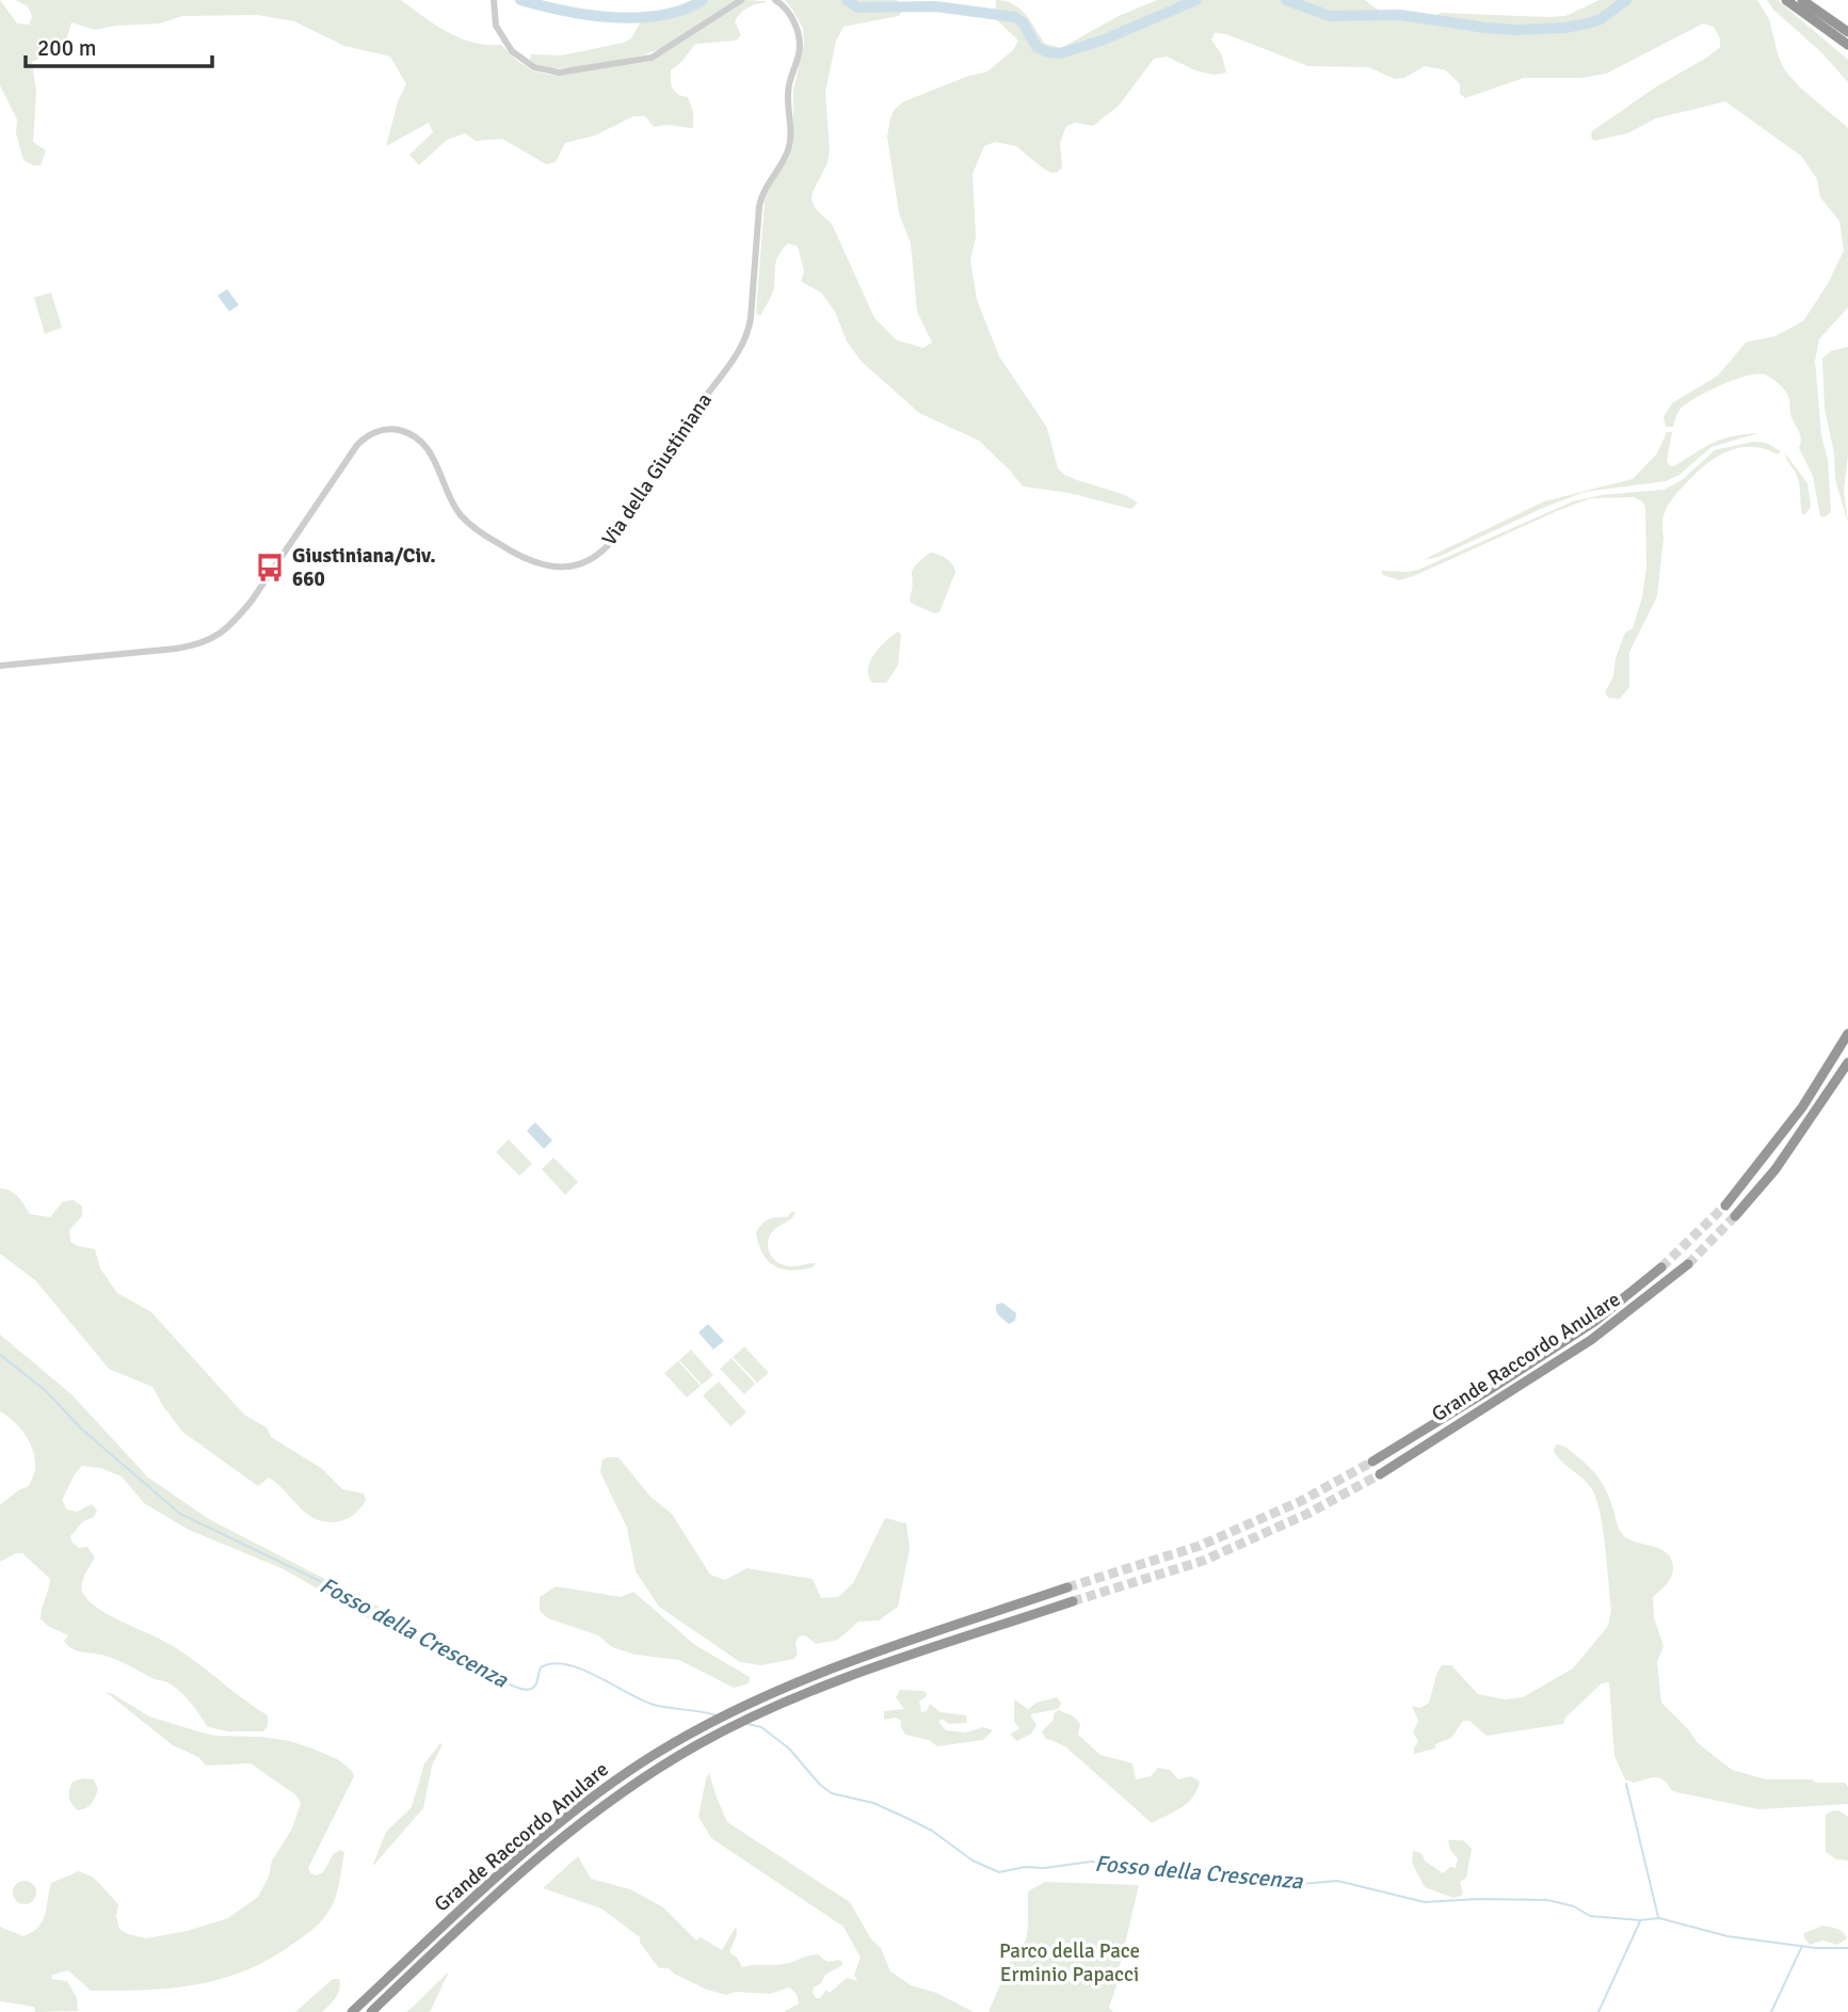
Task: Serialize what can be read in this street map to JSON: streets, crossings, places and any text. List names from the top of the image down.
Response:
{
  "streets": {
    "highway": ["Grande Raccordo Anulare"],
    "street": ["Via della Giustiniana"]
  },
  "water": ["Fosso della Crescenza"],
  "parks": ["Parco della Pace Erminio Papacci"],
  "places": {
    "bus stop": ["Giustiniana/Civ. 660"]
  },
  "scale_bar": "200 m"
}
